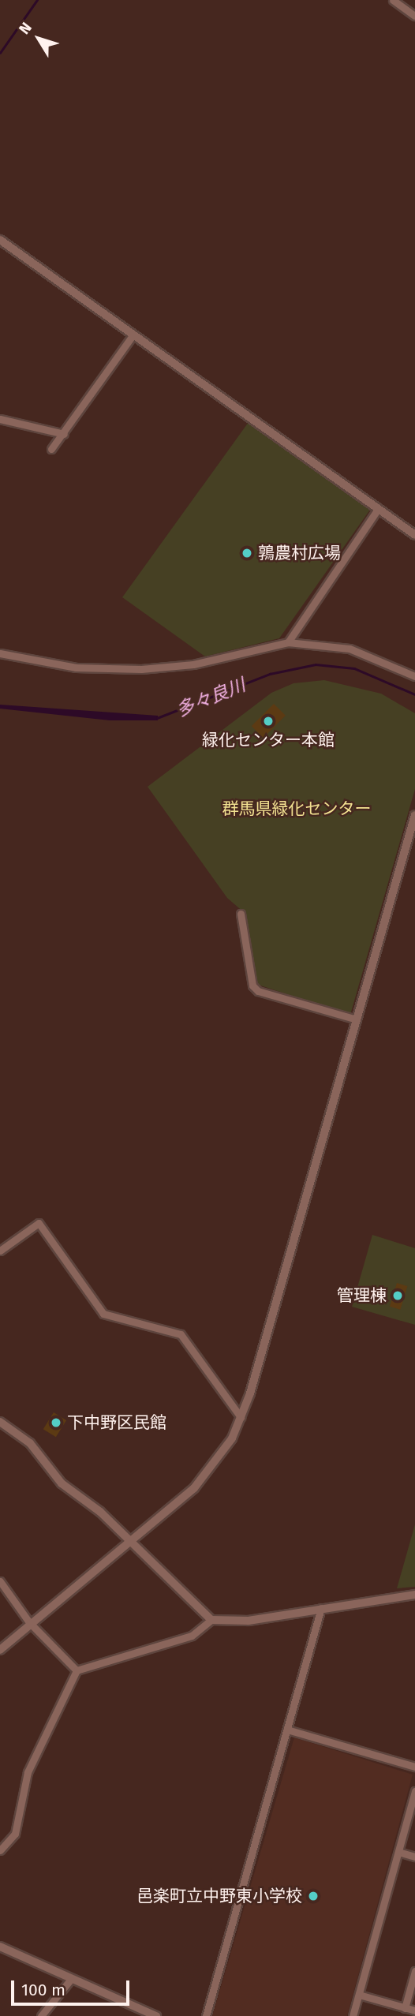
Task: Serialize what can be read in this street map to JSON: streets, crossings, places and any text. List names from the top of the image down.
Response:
{
  "water": ["多々良川"],
  "parks": ["群馬県緑化センター"],
  "places": [
    "鶉農村広場",
    "緑化センター本館",
    "管理棟",
    "下中野区民館",
    "邑楽町立中野東小学校"
  ],
  "scale_bar": "100 m",
  "north": "top left"
}
